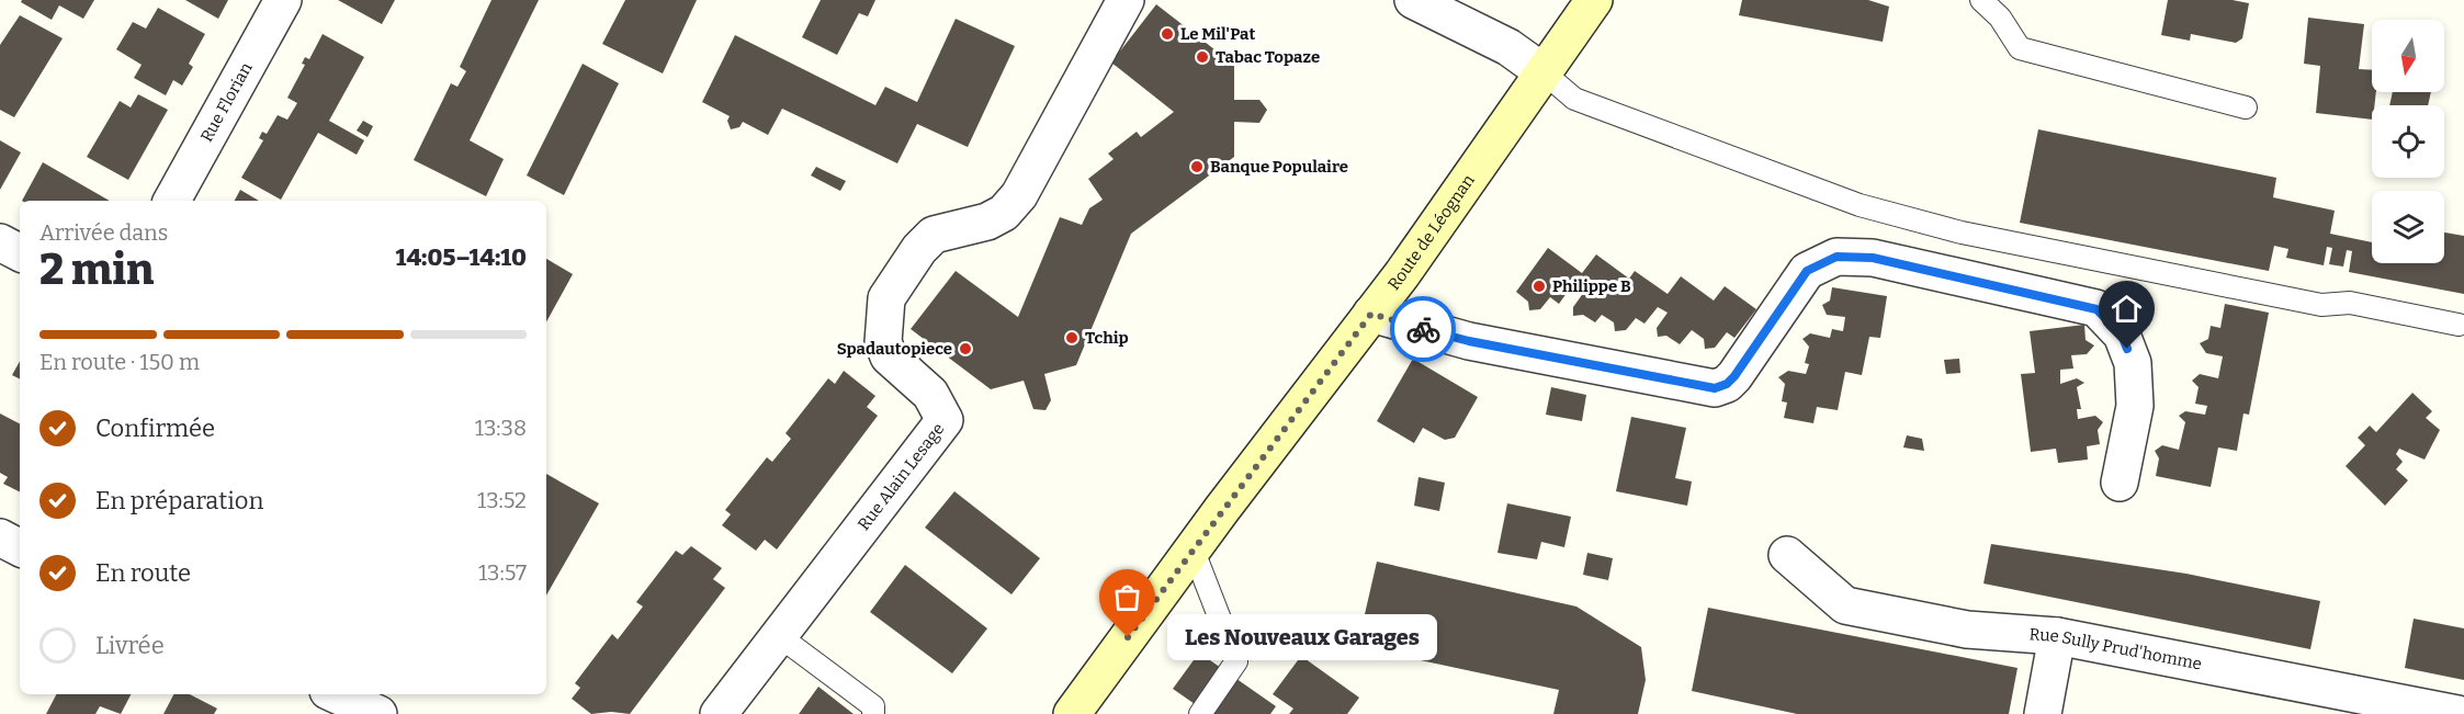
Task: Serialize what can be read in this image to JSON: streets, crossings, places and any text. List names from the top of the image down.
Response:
{
  "streets": {
    "main road": ["Route de Léognan"],
    "street": ["Rue Florian", "Rue Alain Lesage", "Rue Sully Prud'homme"]
  },
  "places": [
    "Le Mil'Pat",
    "Tabac Topaze",
    "Banque Populaire",
    "Philippe B",
    "Tchip",
    "Spadautopiece",
    "Les Nouveaux Garages"
  ],
  "north": "bottom",
  "page": {
    "heading": ["2 min", "Arrivée dans", "14:05–14:10"],
    "bar": "En route · 150 m",
    "list": [
      ["Confirmée", "13:38"],
      ["En préparation", "13:52"],
      ["En route", "13:57"],
      "Livrée"
    ],
    "bubble": "Les Nouveaux Garages"
  }
}
